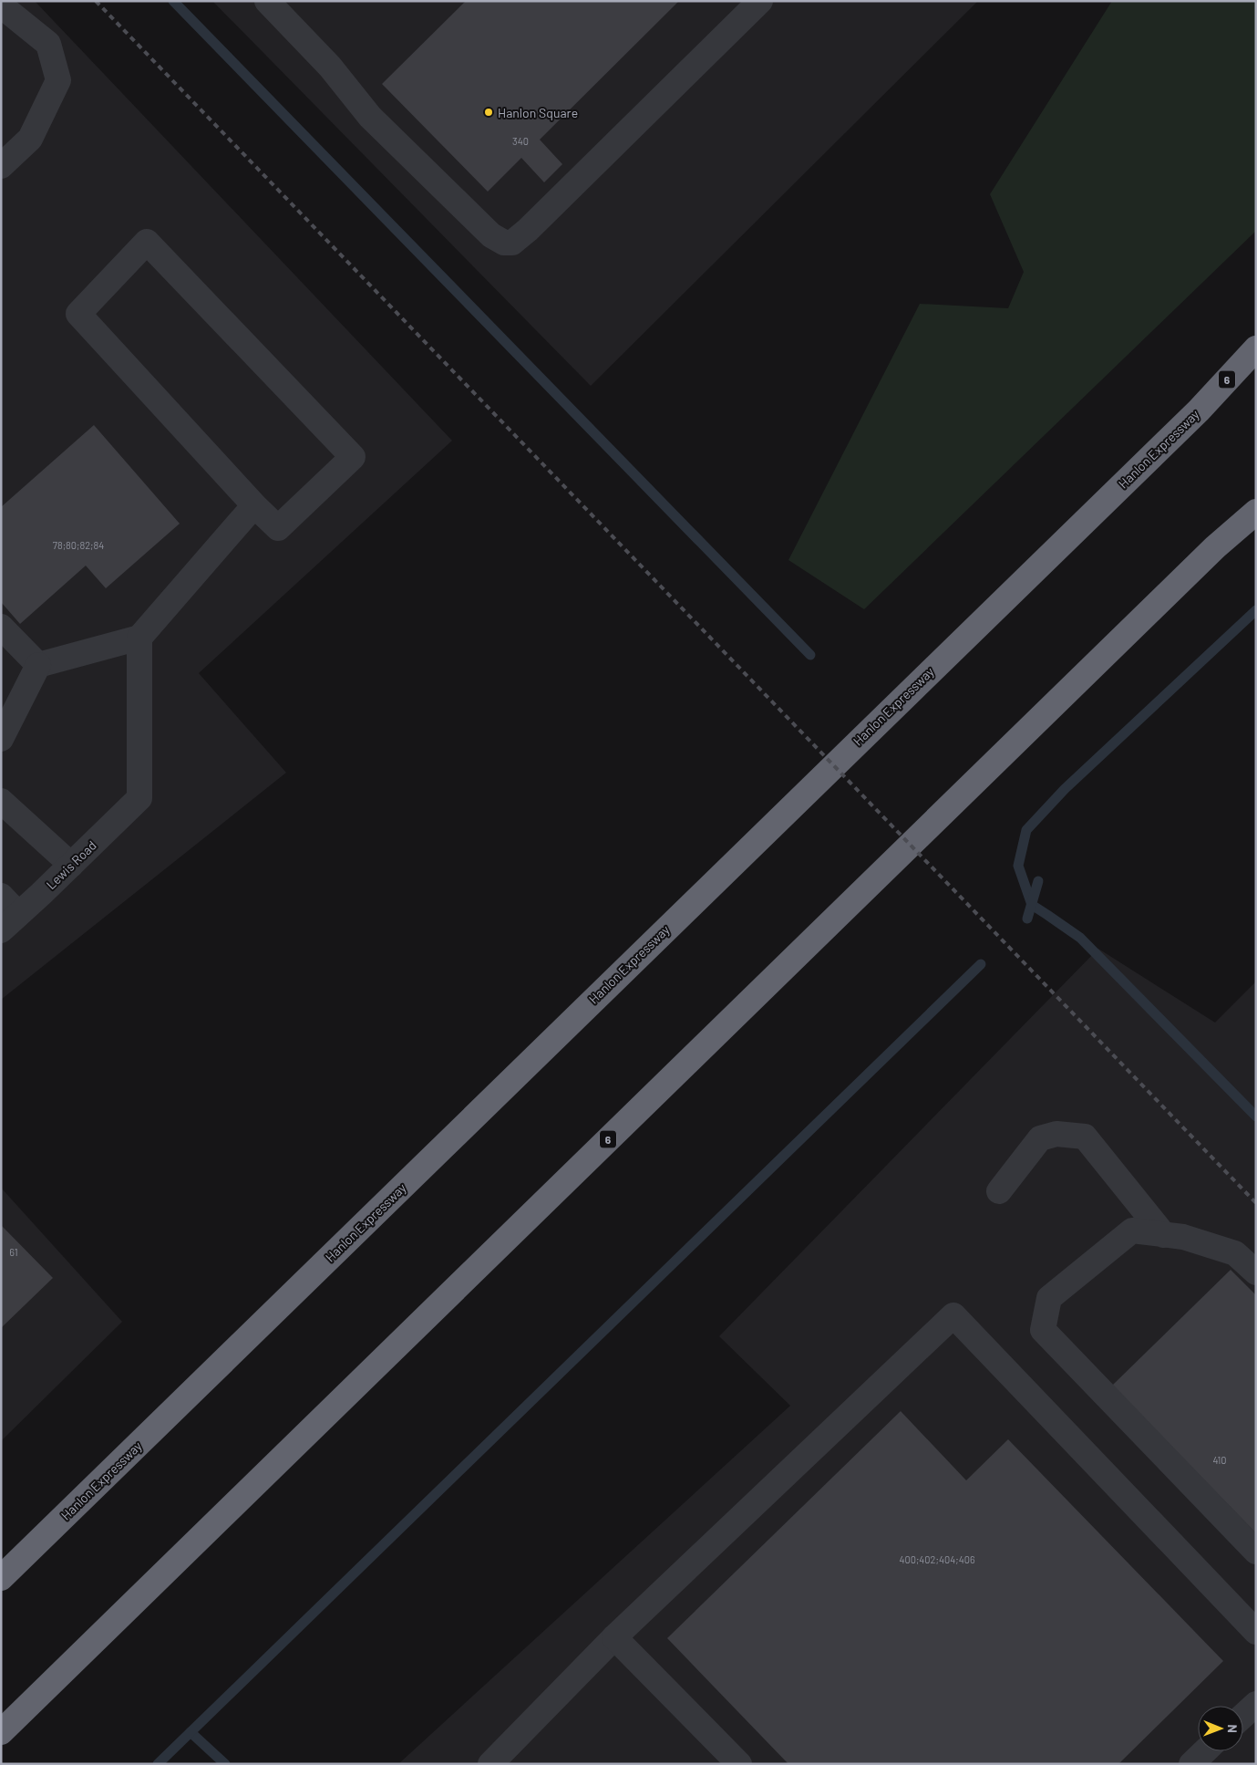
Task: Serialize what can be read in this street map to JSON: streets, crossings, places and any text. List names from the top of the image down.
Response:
{
  "streets": {
    "highway": ["6", "Hanlon Expressway"],
    "street": ["Lewis Road"]
  },
  "places": ["Hanlon Square"],
  "house_numbers": [
    "340",
    "78;80;82;84",
    "61",
    "410",
    "400;402;404;406"
  ],
  "north": "right"
}
